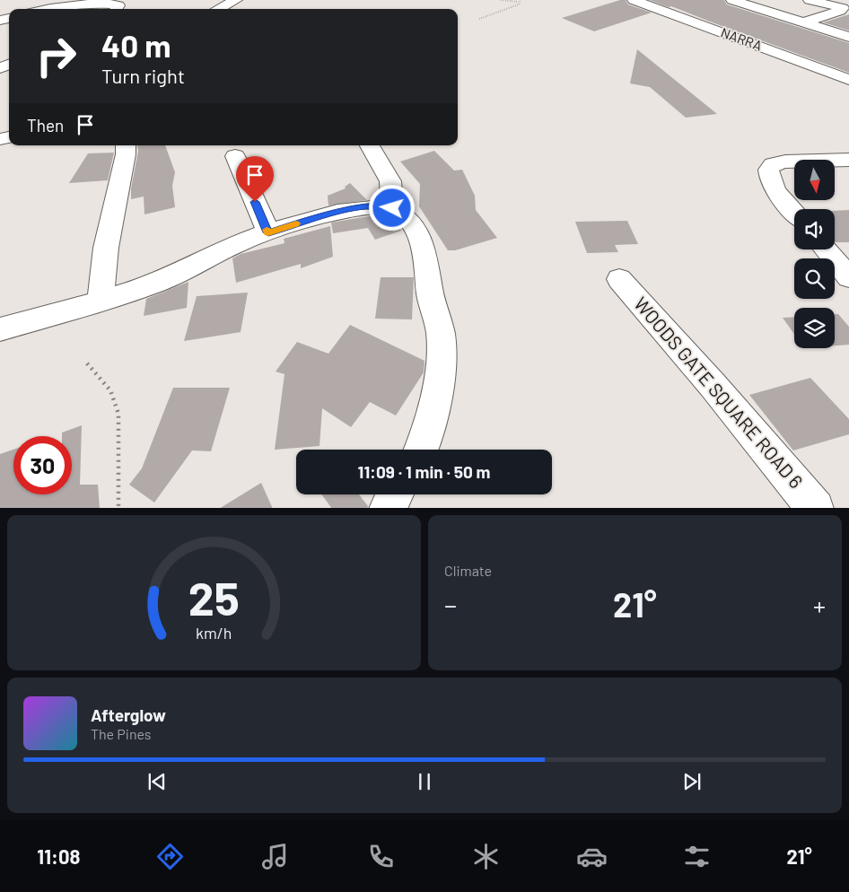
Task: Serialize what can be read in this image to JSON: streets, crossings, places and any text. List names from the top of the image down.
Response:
{
  "streets": {
    "street": ["NARRA", "WOODS GATE SQUARE ROAD 6"]
  },
  "north": "bottom",
  "page": {
    "turn": ["40 m", "Turn right"],
    "then": "Then",
    "limit": "30",
    "trip": "11:09 · 1 min · 50 m",
    "tile": "Climate",
    "heat": ["−", "21°", "+"],
    "song": ["Afterglow", "The Pines"],
    "tabs": ["11:08", "21°"],
    "gauge": ["25", "km/h"]
  }
}
